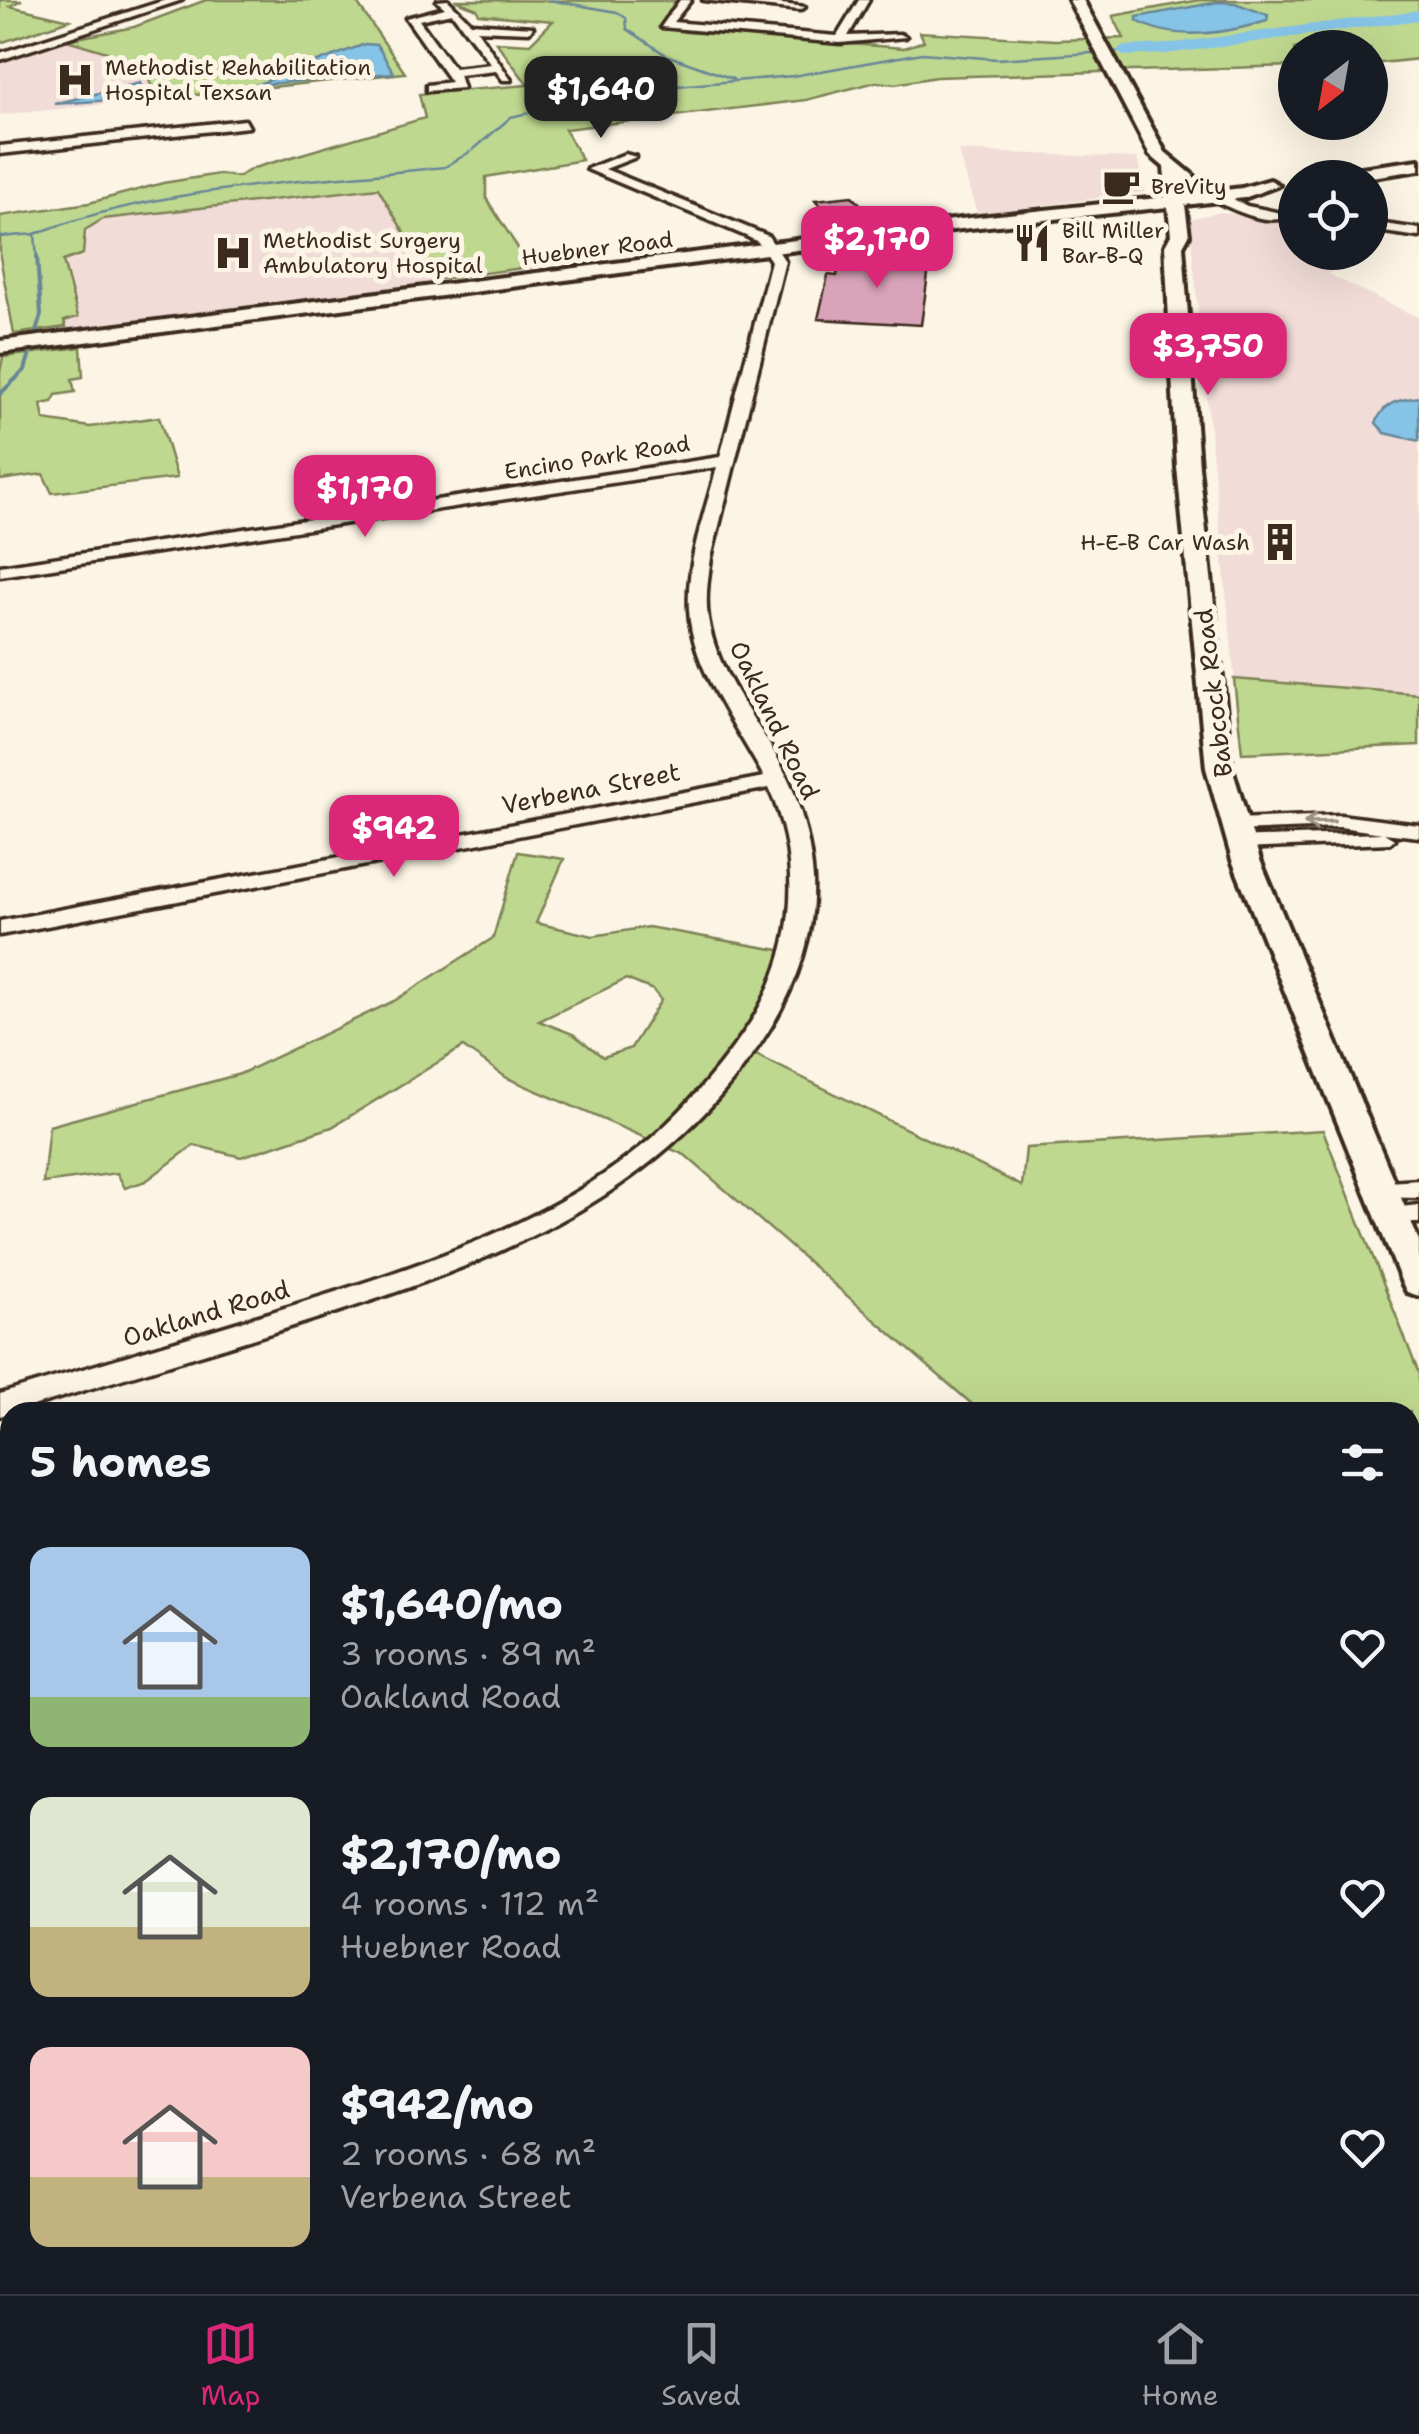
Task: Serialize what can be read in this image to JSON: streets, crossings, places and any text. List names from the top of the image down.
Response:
{
  "streets": {
    "main road": ["Huebner Road", "Babcock Road"],
    "street": ["Encino Park Road", "Oakland Road", "Verbena Street"]
  },
  "crossings": [
    ["Huebner Road", "Babcock Road"],
    ["Huebner Road", "Oakland Road"],
    ["Encino Park Road", "Oakland Road"],
    ["Oakland Road", "Verbena Street"]
  ],
  "places": {
    "hospital": ["Methodist Rehabilitation Hospital Texsan", "Methodist Surgery Ambulatory Hospital"],
    "cafe": ["BreVity"],
    "restaurant": ["Bill Miller Bar-B-Q"],
    "building": ["H-E-B Car Wash"]
  },
  "north": "bottom left",
  "page": {
    "price": [
      "$1,640",
      "$2,170",
      "$3,750",
      "$1,170",
      "$942"
    ],
    "heading": "5 homes",
    "list": [
      {
        "name": "$1,640/mo",
        "note": "3 rooms · 89 m² · Oakland Road"
      },
      {
        "name": "$2,170/mo",
        "note": "4 rooms · 112 m² · Huebner Road"
      },
      {
        "name": "$942/mo",
        "note": "2 rooms · 68 m² · Verbena Street"
      }
    ],
    "tabs": ["Map", "Saved", "Home"]
  }
}
